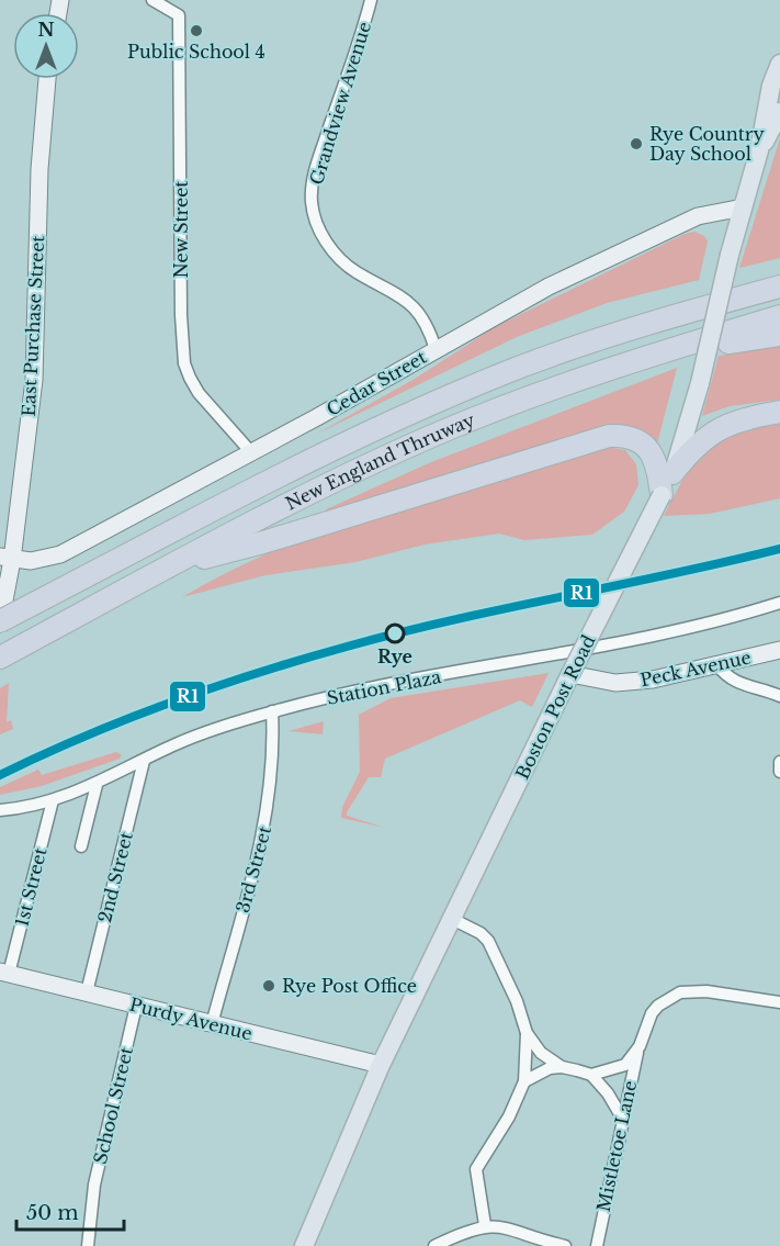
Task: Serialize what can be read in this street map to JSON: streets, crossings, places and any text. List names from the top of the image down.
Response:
{
  "streets": {
    "highway": ["New England Thruway"],
    "main road": ["Boston Post Road"],
    "street": [
      "Grandview Avenue",
      "New Street",
      "East Purchase Street",
      "Cedar Street",
      "Peck Avenue",
      "Station Plaza",
      "3rd Street",
      "2nd Street",
      "1st Street",
      "Purdy Avenue",
      "School Street",
      "Mistletoe Lane"
    ]
  },
  "crossings": [
    ["Grandview Avenue", "Cedar Street"],
    ["New Street", "Cedar Street"],
    ["East Purchase Street", "Cedar Street"],
    ["East Purchase Street", "New England Thruway"],
    ["Cedar Street", "Boston Post Road"],
    ["Peck Avenue", "Boston Post Road"],
    ["Station Plaza", "3rd Street"],
    ["Station Plaza", "2nd Street"],
    ["Station Plaza", "1st Street"],
    ["Boston Post Road", "Purdy Avenue"],
    ["3rd Street", "Purdy Avenue"],
    ["2nd Street", "Purdy Avenue"],
    ["1st Street", "Purdy Avenue"],
    ["Purdy Avenue", "School Street"]
  ],
  "places": [
    "Public School 4",
    "Rye Country Day School",
    "Rye",
    "Rye Post Office"
  ],
  "lines": ["transit line R1"],
  "scale_bar": "50 m",
  "north": "top"
}
